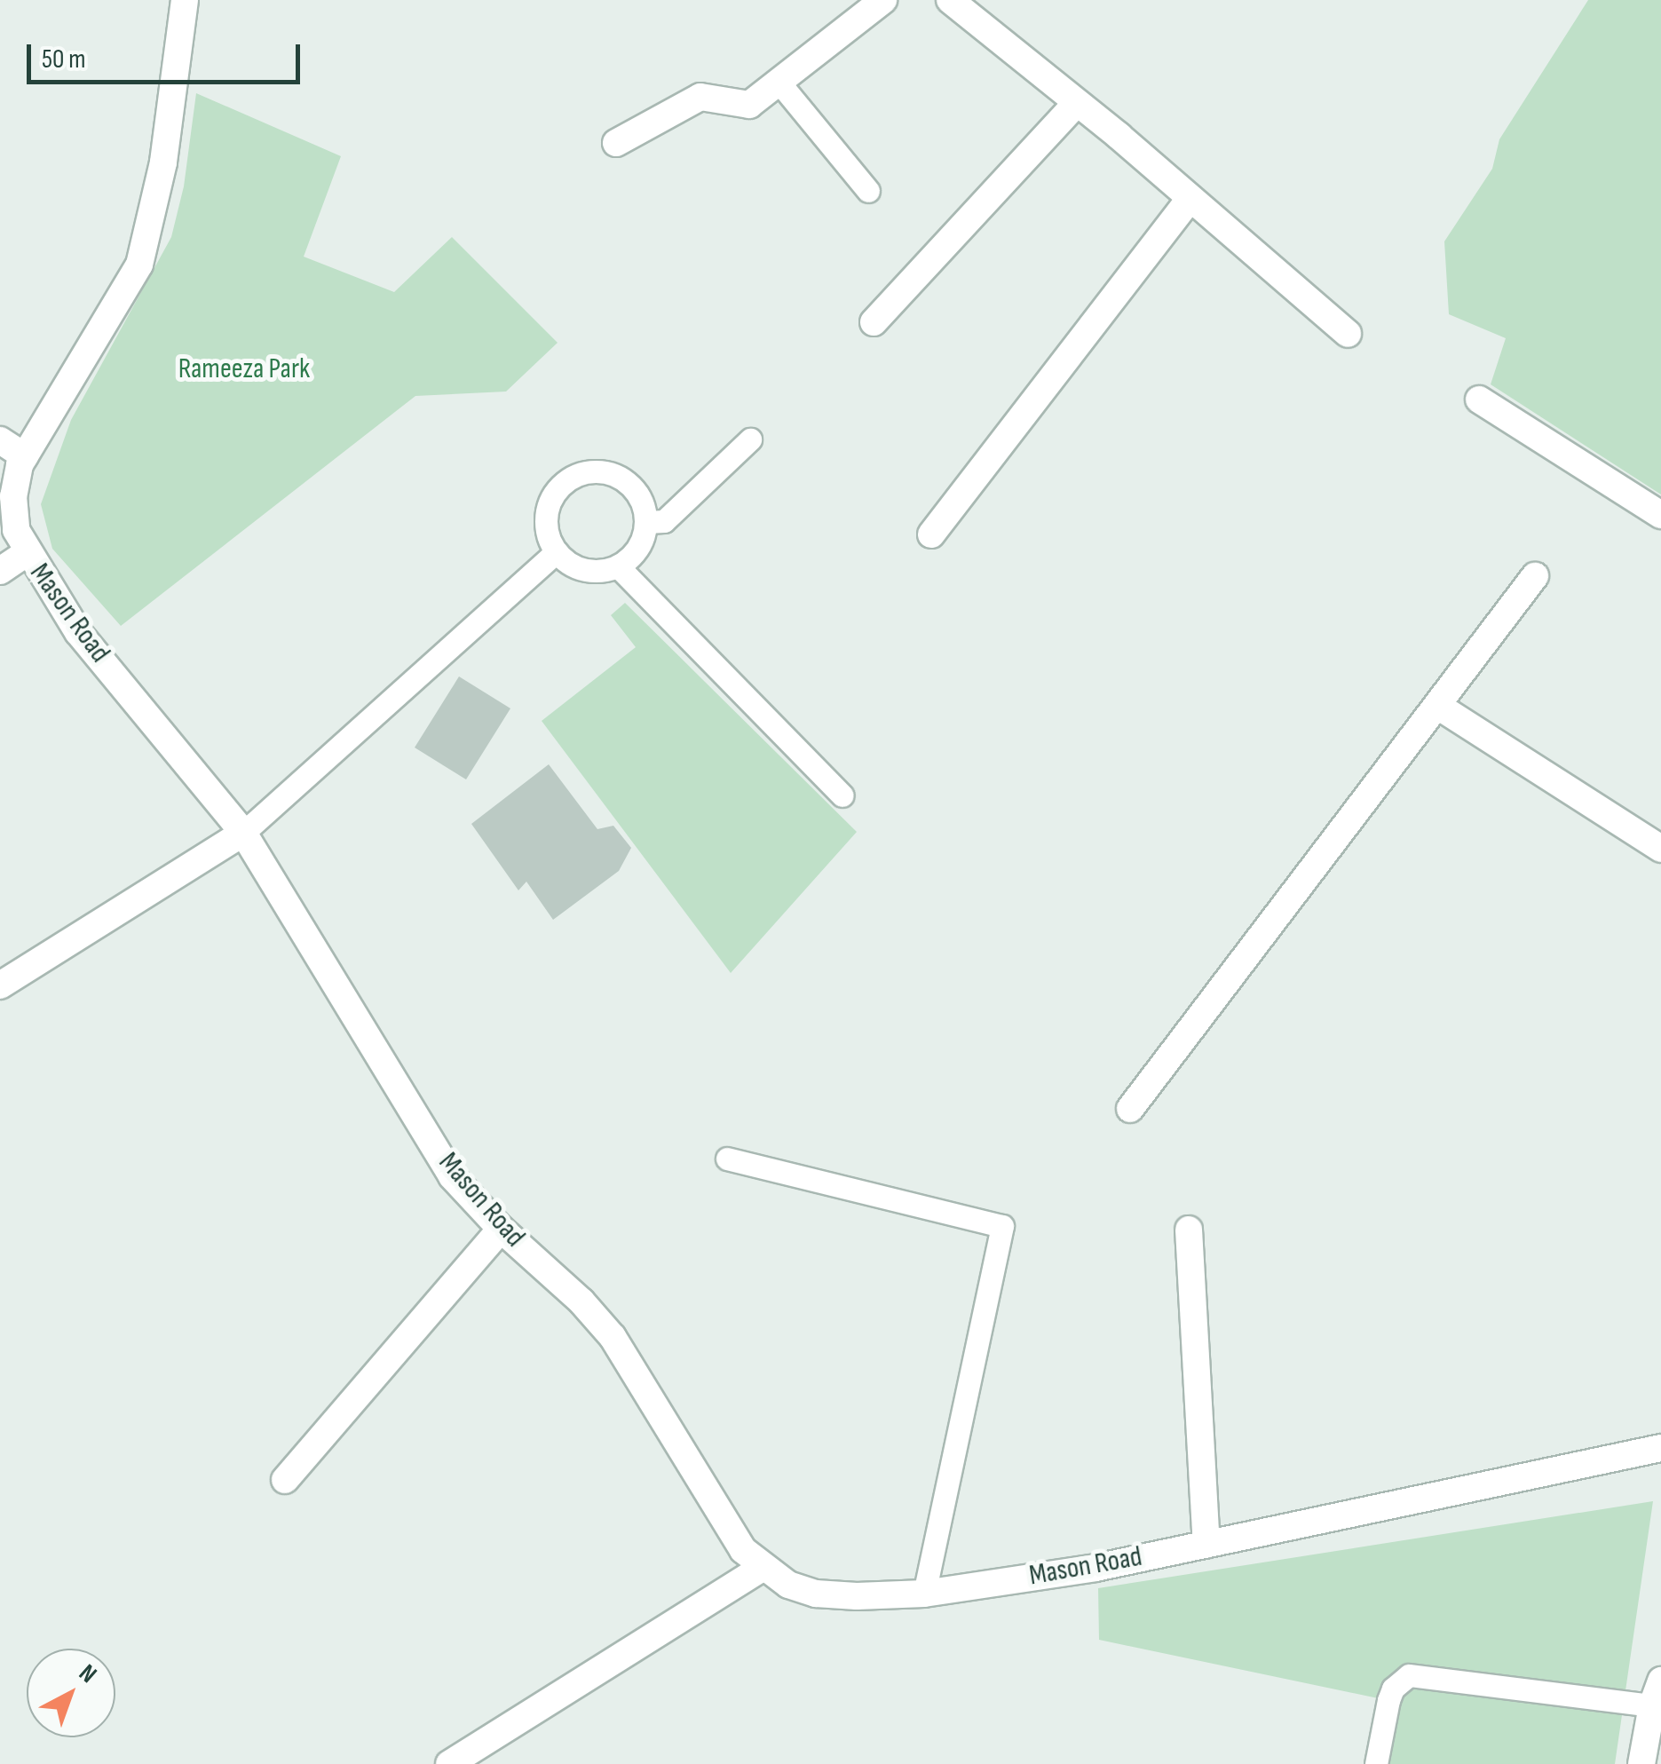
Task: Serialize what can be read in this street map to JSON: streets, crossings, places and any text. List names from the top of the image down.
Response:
{
  "streets": {
    "street": ["Mason Road"]
  },
  "parks": ["Rameeza Park"],
  "scale_bar": "50 m",
  "north": "top right"
}
